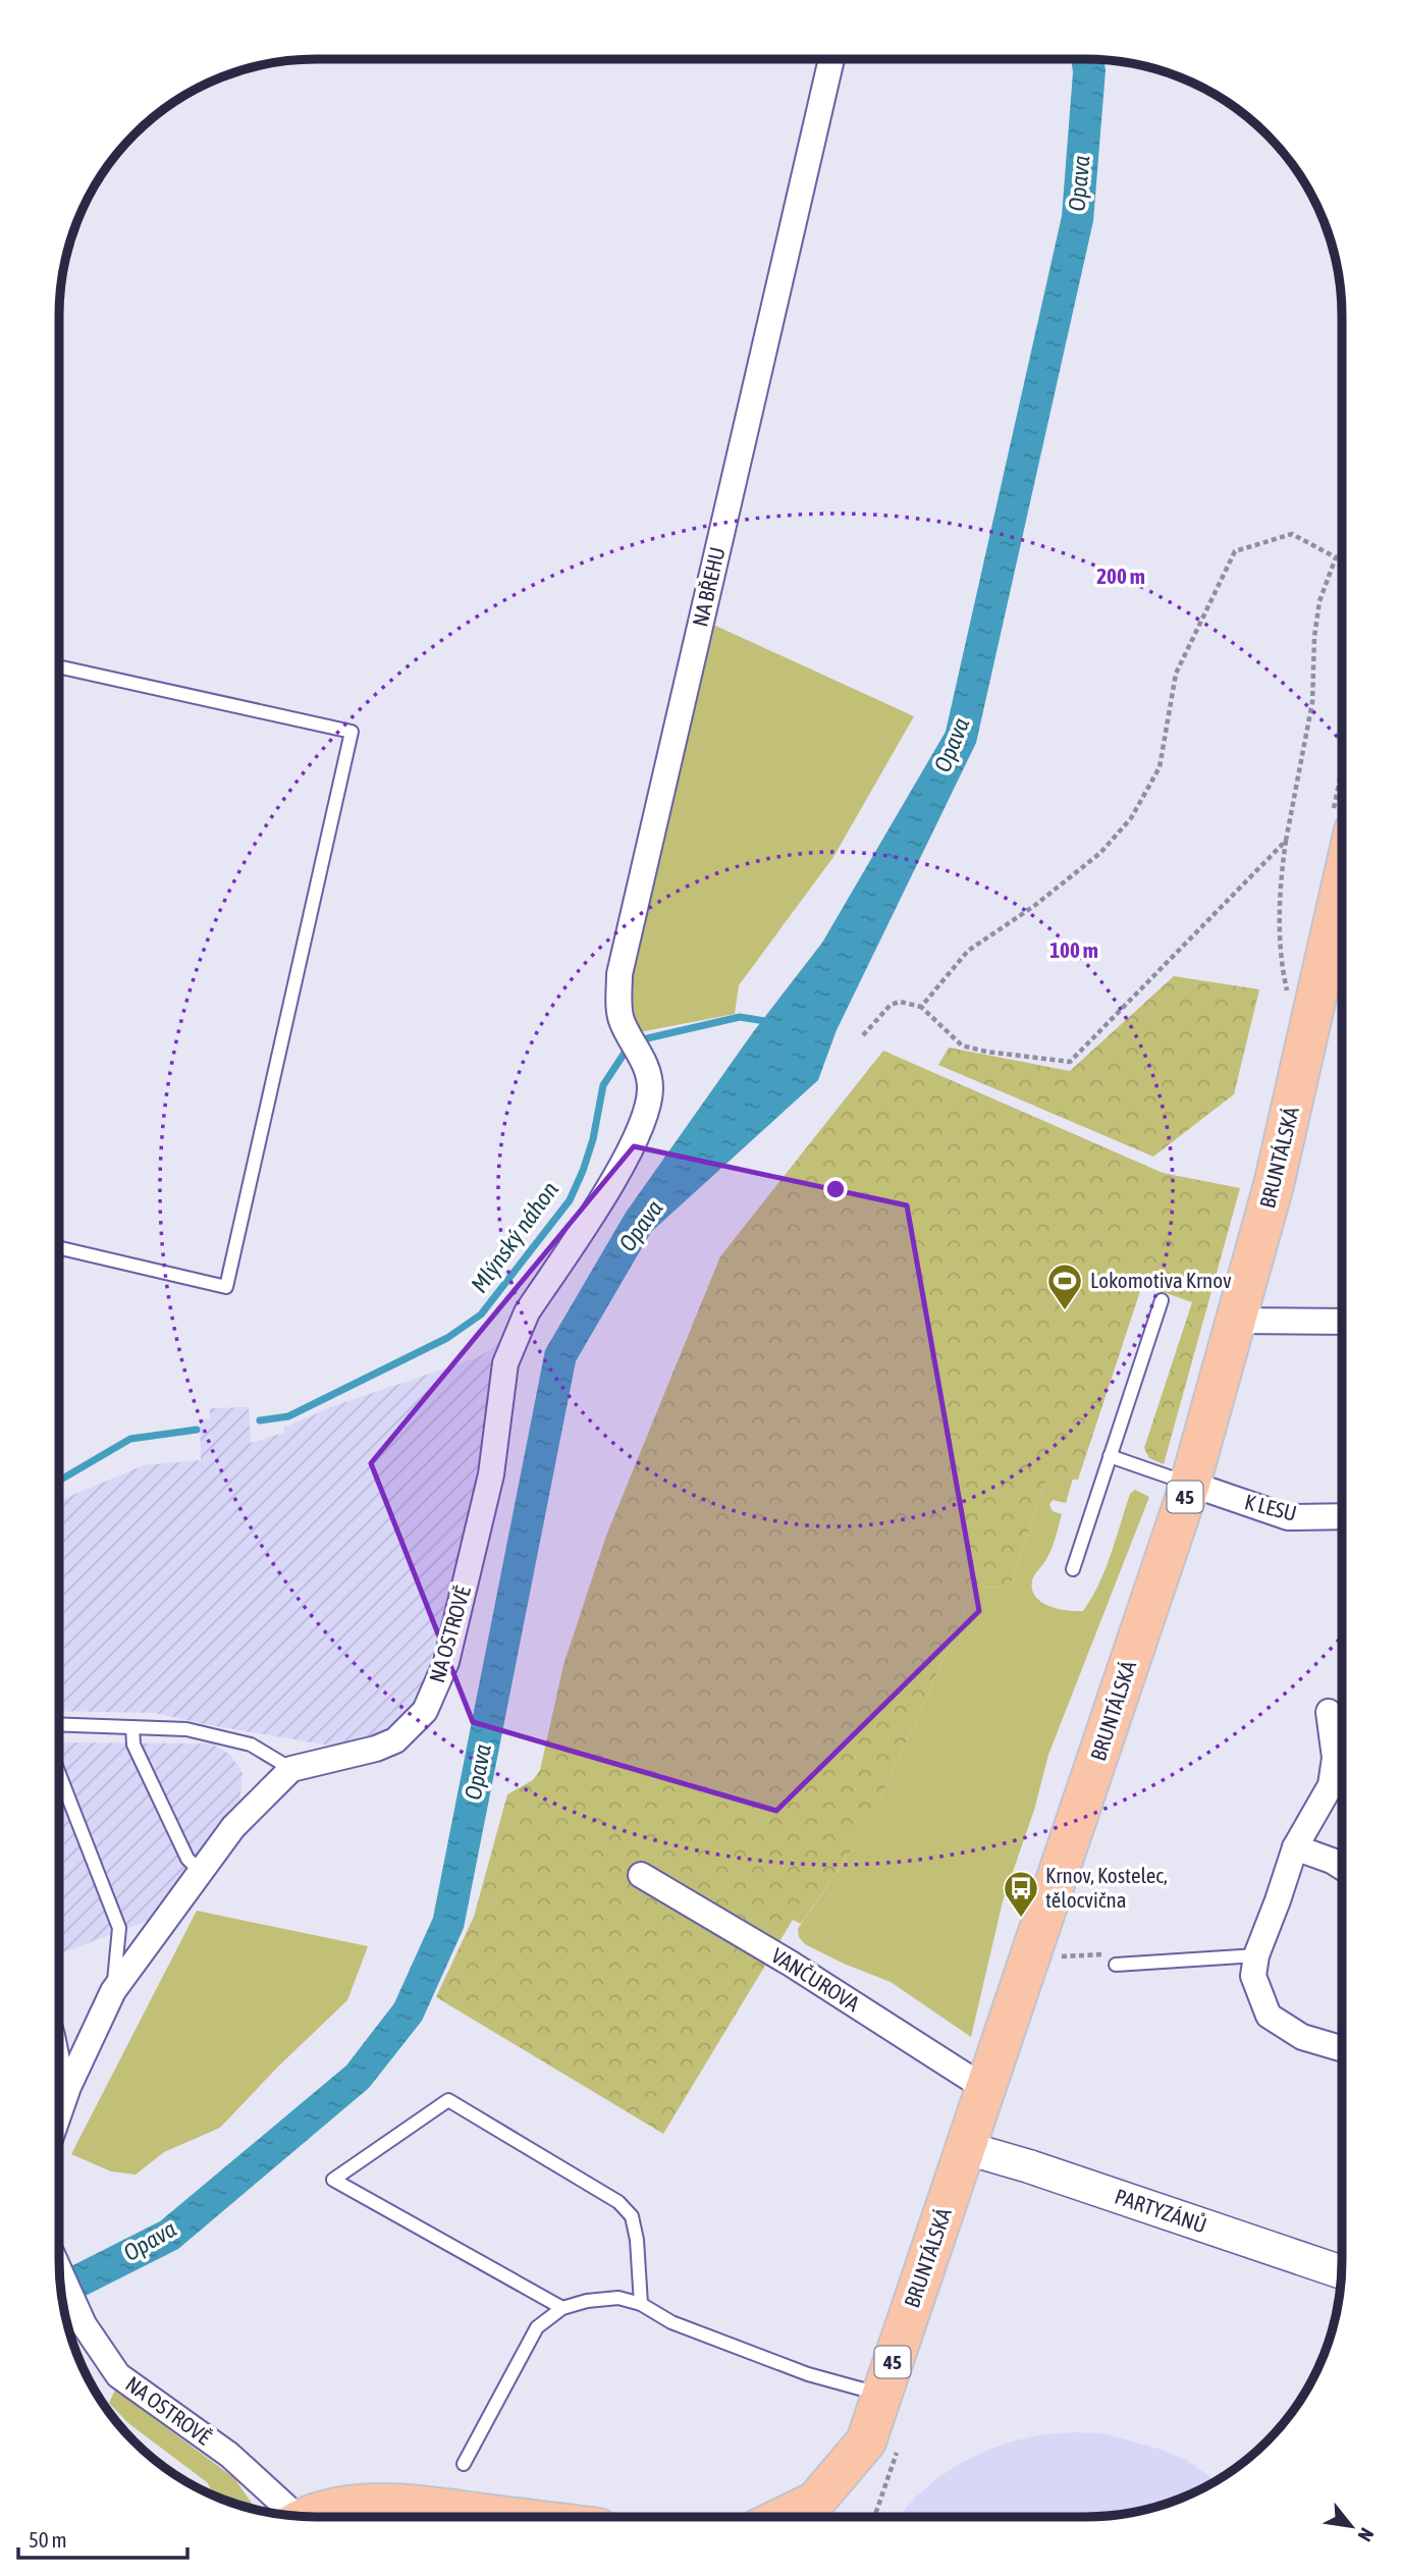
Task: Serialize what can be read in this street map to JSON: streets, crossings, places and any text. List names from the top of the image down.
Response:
{
  "streets": {
    "main road": ["BRUNTÁLSKÁ", "45"],
    "street": [
      "NA BŘEHU",
      "K LESU",
      "NA OSTROVĚ",
      "VANČUROVA",
      "PARTYZÁNŮ"
    ]
  },
  "crossings": [
    ["NA BŘEHU", "NA OSTROVĚ"],
    ["BRUNTÁLSKÁ", "K LESU"],
    ["BRUNTÁLSKÁ", "VANČUROVA"],
    ["BRUNTÁLSKÁ", "PARTYZÁNŮ"]
  ],
  "water": ["Opava", "Mlýnský náhon"],
  "places": {
    "sports": ["Lokomotiva Krnov"],
    "bus stop": ["Krnov, Kostelec, tělocvična"]
  },
  "scale_bar": "50 m",
  "north": "bottom right",
  "rings": ["200 m", "100 m"]
}
